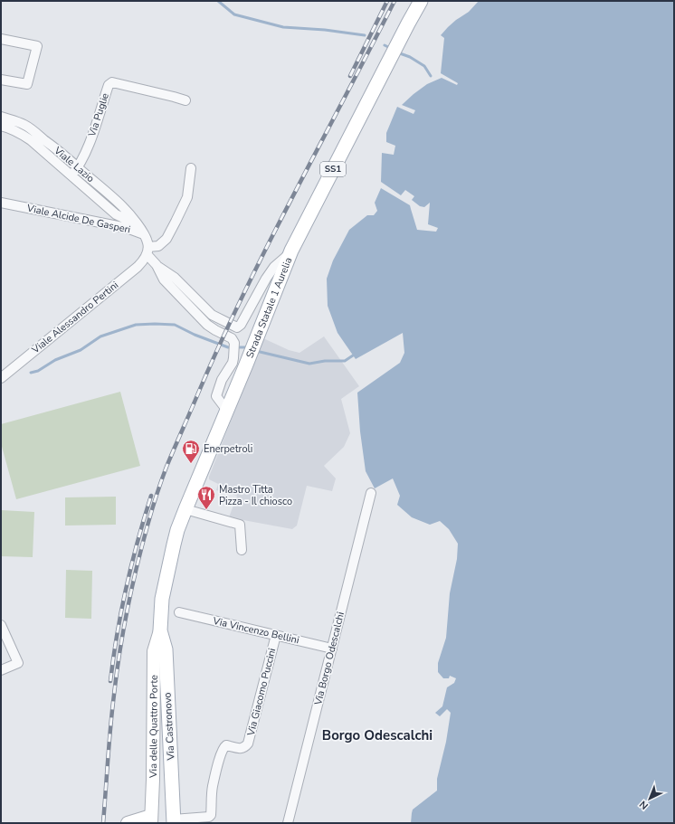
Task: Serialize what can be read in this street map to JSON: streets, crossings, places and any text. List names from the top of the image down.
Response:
{
  "streets": {
    "main road": [
      "SS1",
      "Strada Statale 1 Aurelia",
      "Via delle Quattro Porte",
      "Via Castronovo"
    ],
    "street": [
      "Via Puglie",
      "Viale Lazio",
      "Viale Alcide De Gasperi",
      "Viale Alessandro Pertini",
      "Via Vincenzo Bellini",
      "Via Borgo Odescalchi",
      "Via Giacomo Puccini"
    ]
  },
  "crossings": [
    ["Via Puglie", "Viale Lazio"],
    ["Viale Lazio", "Viale Alcide De Gasperi"],
    ["Viale Alcide De Gasperi", "Strada Statale 1 Aurelia"],
    ["Viale Alcide De Gasperi", "Viale Alessandro Pertini"],
    ["Strada Statale 1 Aurelia", "Via delle Quattro Porte"],
    ["Strada Statale 1 Aurelia", "Via Castronovo"],
    ["Via Vincenzo Bellini", "Via Borgo Odescalchi"],
    ["Via Vincenzo Bellini", "Via Giacomo Puccini"],
    ["Via Giacomo Puccini", "Via Castronovo"],
    ["Via delle Quattro Porte", "Via Castronovo"]
  ],
  "districts": ["Borgo Odescalchi"],
  "places": {
    "fuel station": ["Enerpetroli"],
    "restaurant": ["Mastro Titta Pizza - Il chiosco"]
  },
  "north": "bottom left"
}
